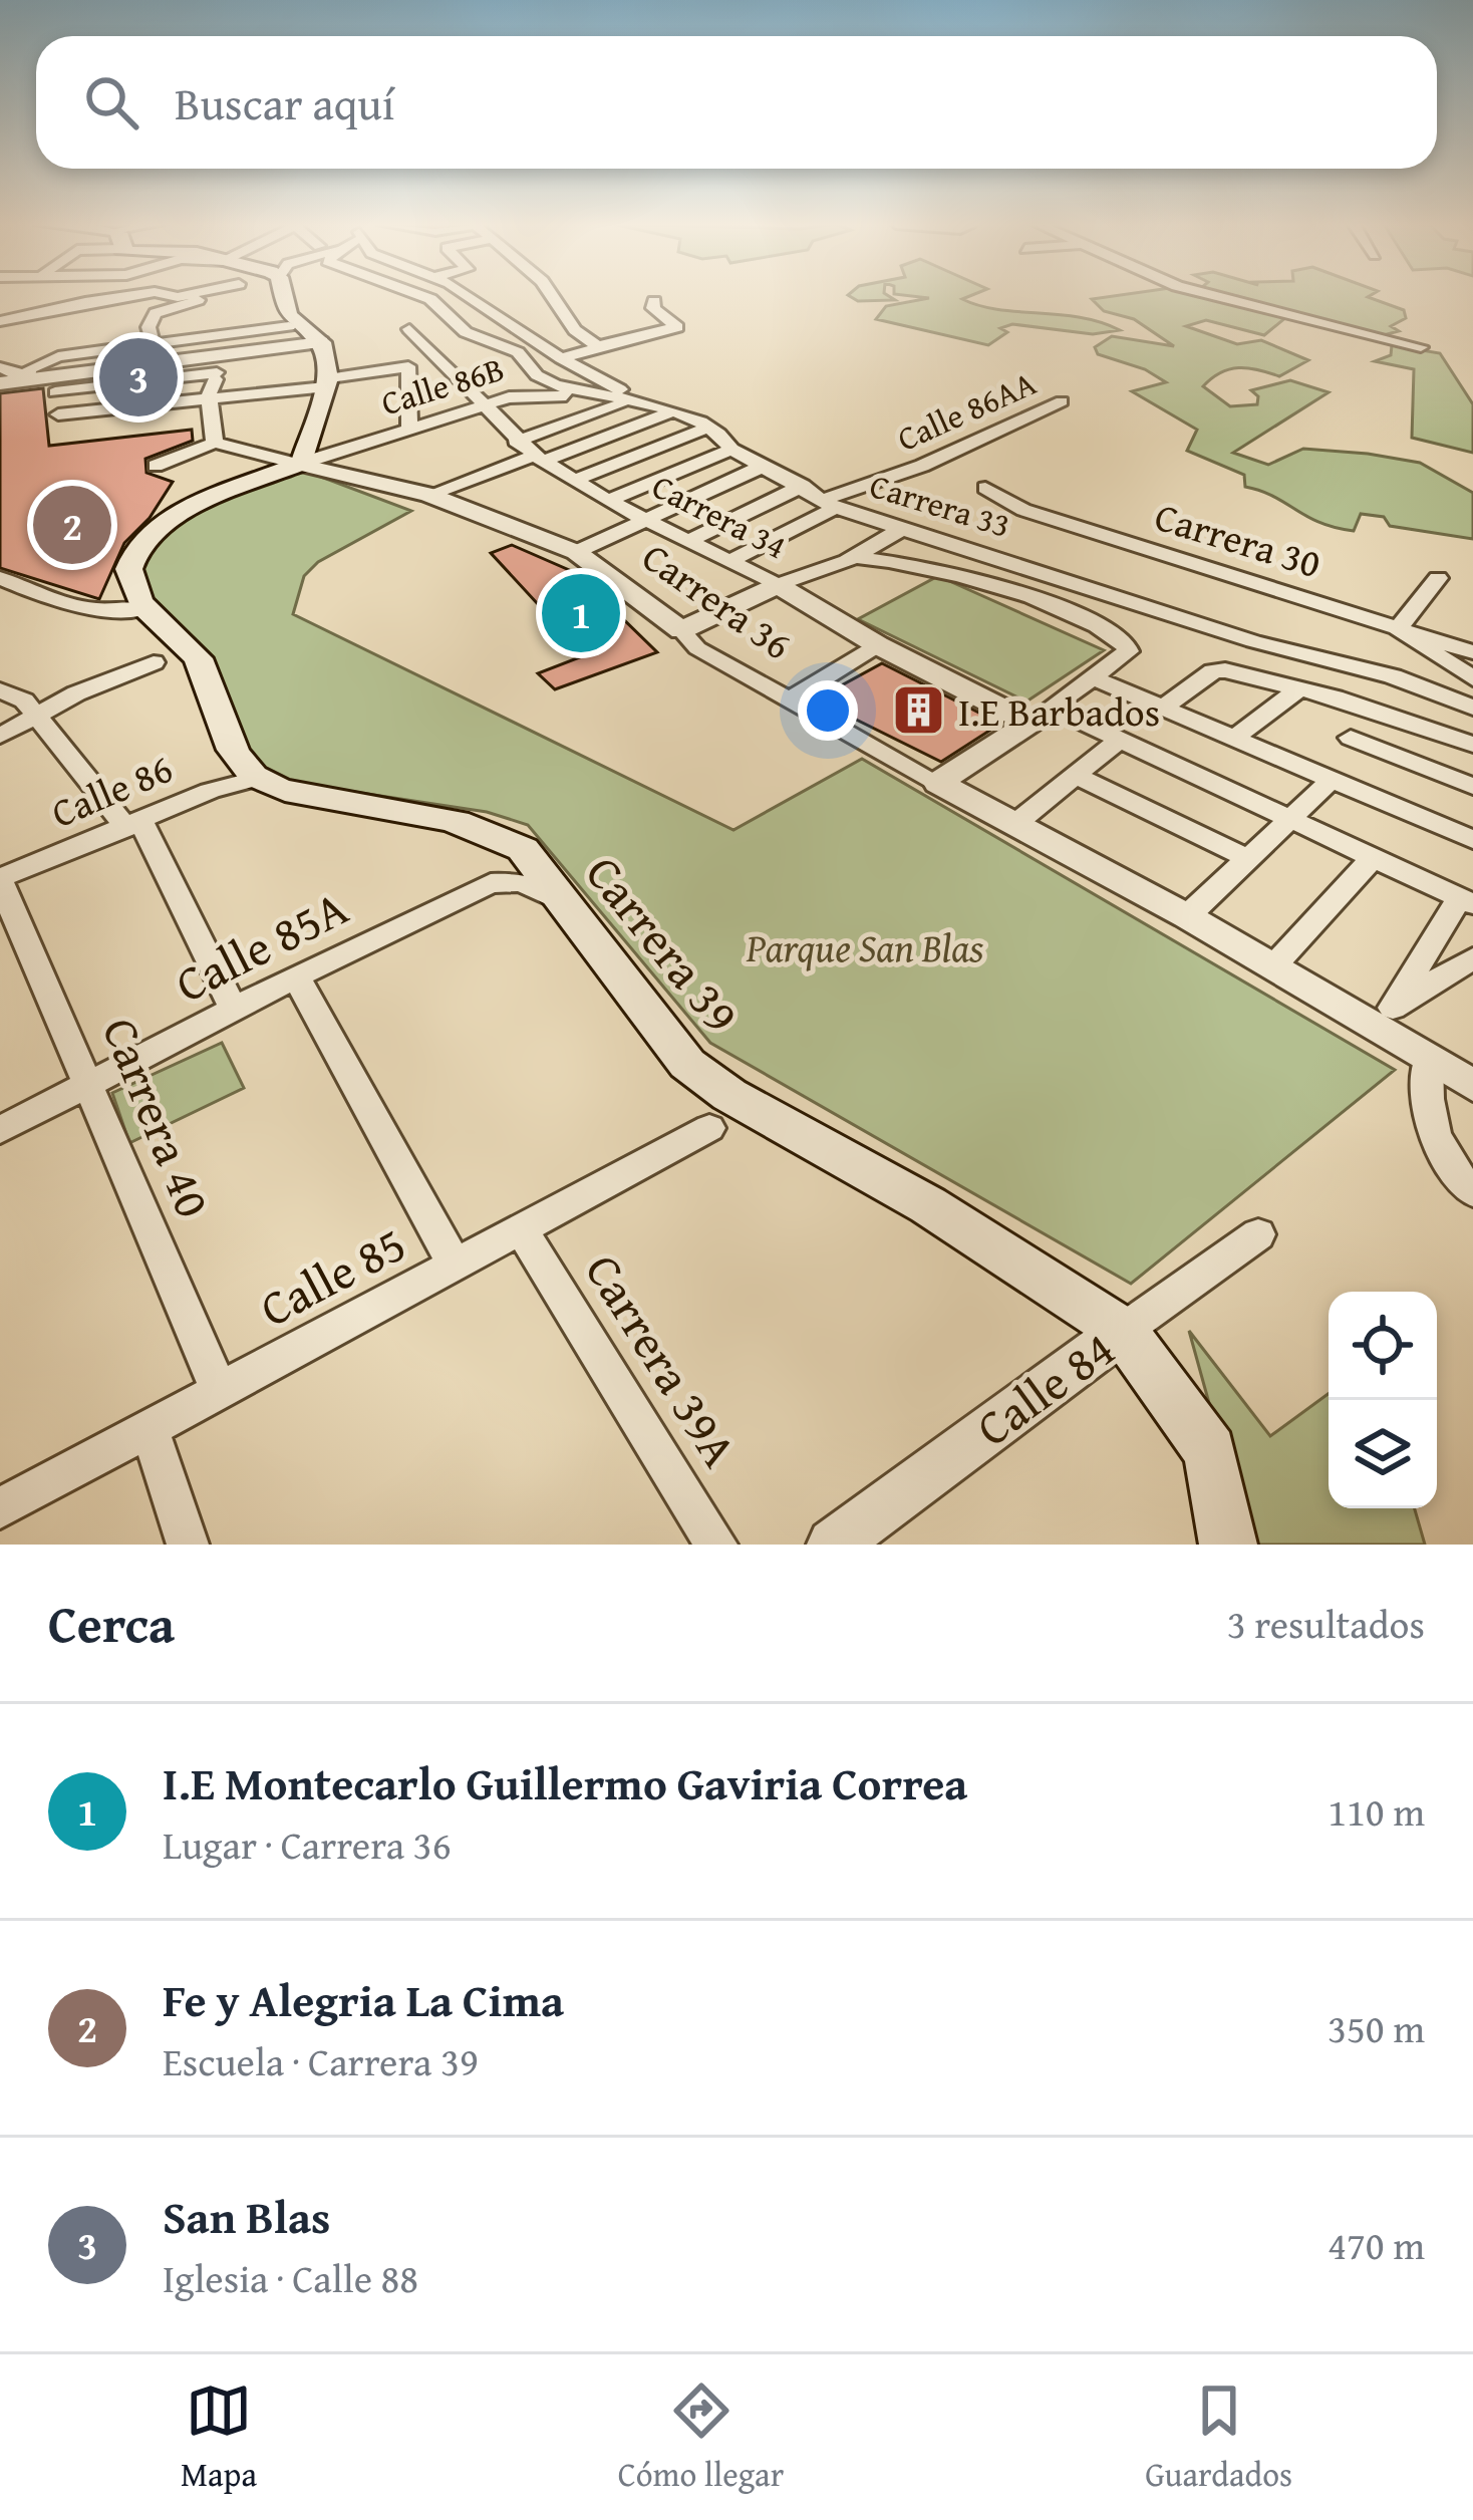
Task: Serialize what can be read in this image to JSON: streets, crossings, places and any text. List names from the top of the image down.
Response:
{
  "streets": {
    "main road": ["Calle 86B", "Carrera 39"],
    "street": [
      "Calle 86AA",
      "Carrera 33",
      "Carrera 34",
      "Carrera 30",
      "Carrera 36",
      "Calle 86",
      "Calle 85A",
      "Carrera 40",
      "Calle 85",
      "Carrera 39A",
      "Calle 84"
    ]
  },
  "crossings": [
    ["Calle 86B", "Carrera 33"],
    ["Calle 86B", "Carrera 34"],
    ["Calle 86B", "Carrera 36"],
    ["Calle 86AA", "Carrera 33"],
    ["Calle 86AA", "Carrera 34"],
    ["Calle 86", "Carrera 39"],
    ["Calle 86", "Carrera 40"],
    ["Carrera 39", "Calle 85A"],
    ["Carrera 39", "Calle 84"],
    ["Calle 85A", "Carrera 40"],
    ["Carrera 40", "Calle 85"],
    ["Calle 85", "Carrera 39A"]
  ],
  "parks": ["Parque San Blas"],
  "places": {
    "building": ["I.E Barbados"]
  },
  "page": {
    "search": "Buscar aquí",
    "pins": ["3", "2", "1"],
    "heading": ["Cerca", "3 resultados"],
    "list": [
      {
        "mark": "1",
        "name": "I.E Montecarlo Guillermo Gaviria Correa",
        "note": "Lugar · Carrera 36",
        "value": "110 m"
      },
      {
        "mark": "2",
        "name": "Fe y Alegria La Cima",
        "note": "Escuela · Carrera 39",
        "value": "350 m"
      },
      {
        "mark": "3",
        "name": "San Blas",
        "note": "Iglesia · Calle 88",
        "value": "470 m"
      }
    ],
    "nav": ["Mapa", "Cómo llegar", "Guardados"]
  }
}
